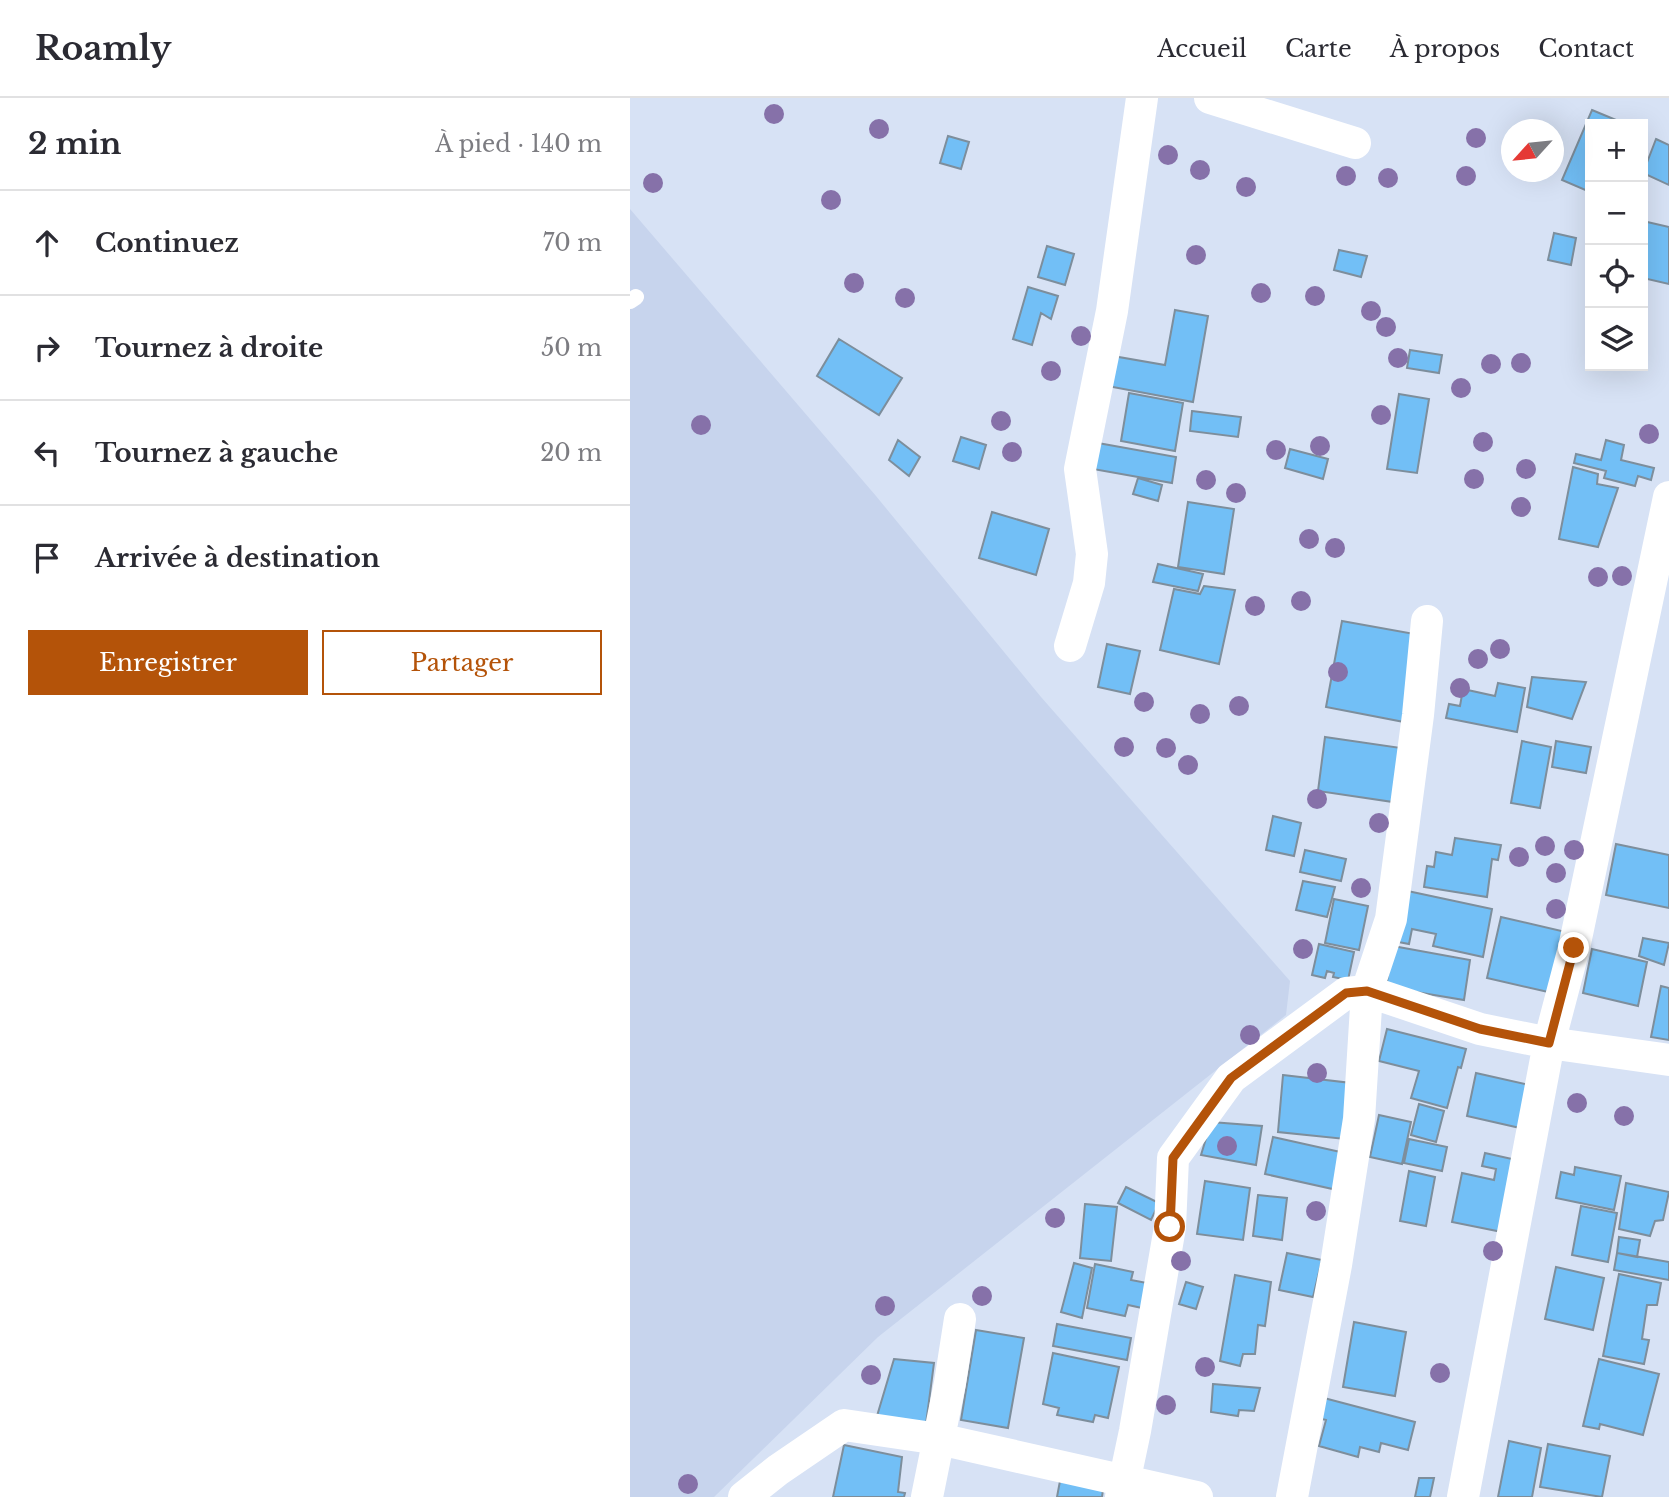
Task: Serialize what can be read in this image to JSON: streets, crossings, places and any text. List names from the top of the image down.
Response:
{
  "north": "bottom left",
  "page": {
    "header": "Roamly",
    "nav": [
      "Accueil",
      "Carte",
      "À propos",
      "Contact"
    ],
    "heading": ["2 min", "À pied · 140 m"],
    "map_buttons": ["+", "−"],
    "list": [
      ["Continuez", "70 m"],
      ["Tournez à droite", "50 m"],
      ["Tournez à gauche", "20 m"],
      "Arrivée à destination"
    ],
    "buttons": ["Enregistrer", "Partager"]
  }
}
